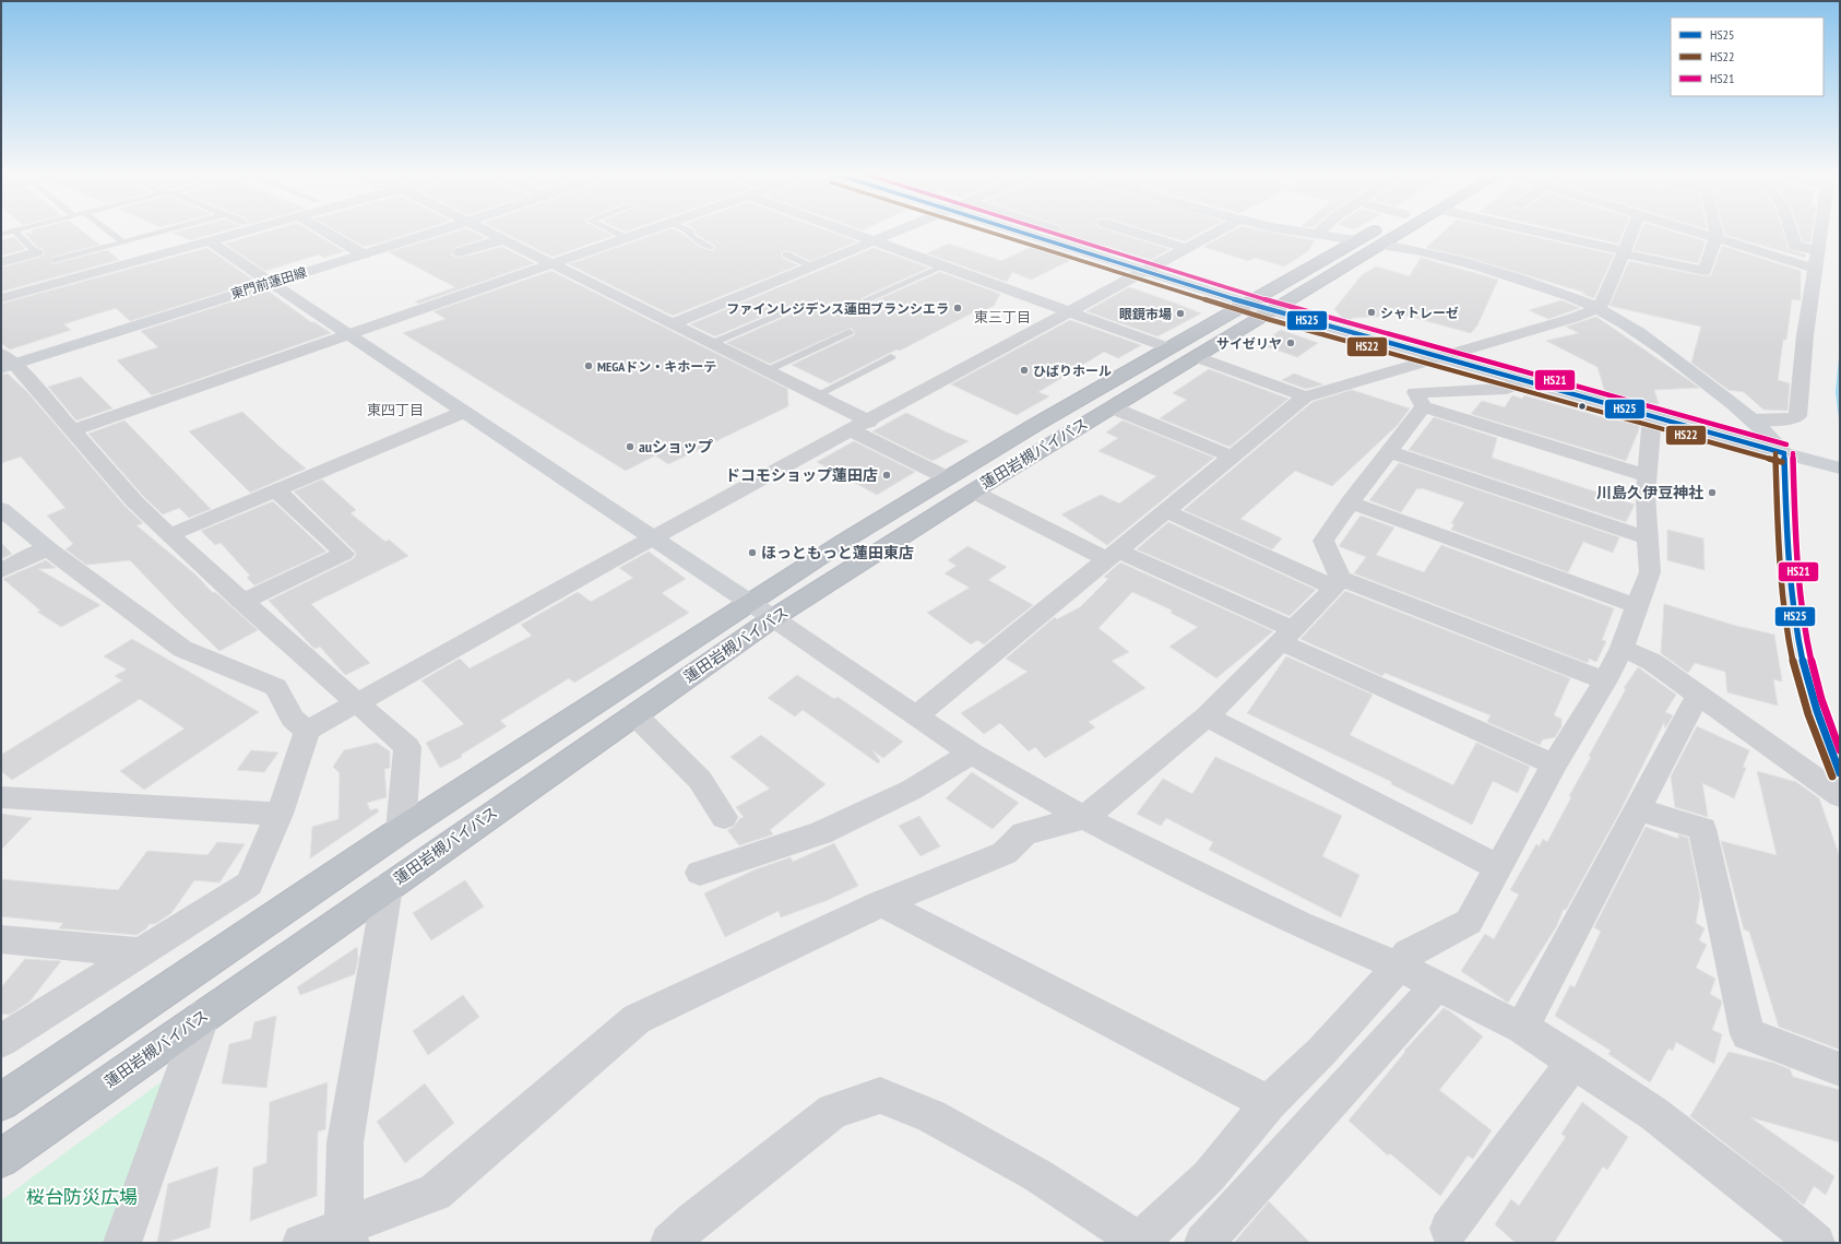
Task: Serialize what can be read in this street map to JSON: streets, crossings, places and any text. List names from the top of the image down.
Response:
{
  "streets": {
    "highway": ["蓮田岩槻バイパス"],
    "main road": ["東門前蓮田線"]
  },
  "districts": ["東三丁目", "東四丁目"],
  "parks": ["桜台防災広場"],
  "places": [
    "ファインレジデンス蓮田ブランシエラ",
    "シャトレーゼ",
    "眼鏡市場",
    "サイゼリヤ",
    "MEGAドン・キホーテ",
    "ひばりホール",
    "auショップ",
    "ドコモショップ蓮田店",
    "川島久伊豆神社",
    "ほっともっと蓮田東店"
  ],
  "lines": ["transit line HS25", "transit line HS22", "transit line HS21"],
  "legend": ["HS25", "HS22", "HS21"]
}
